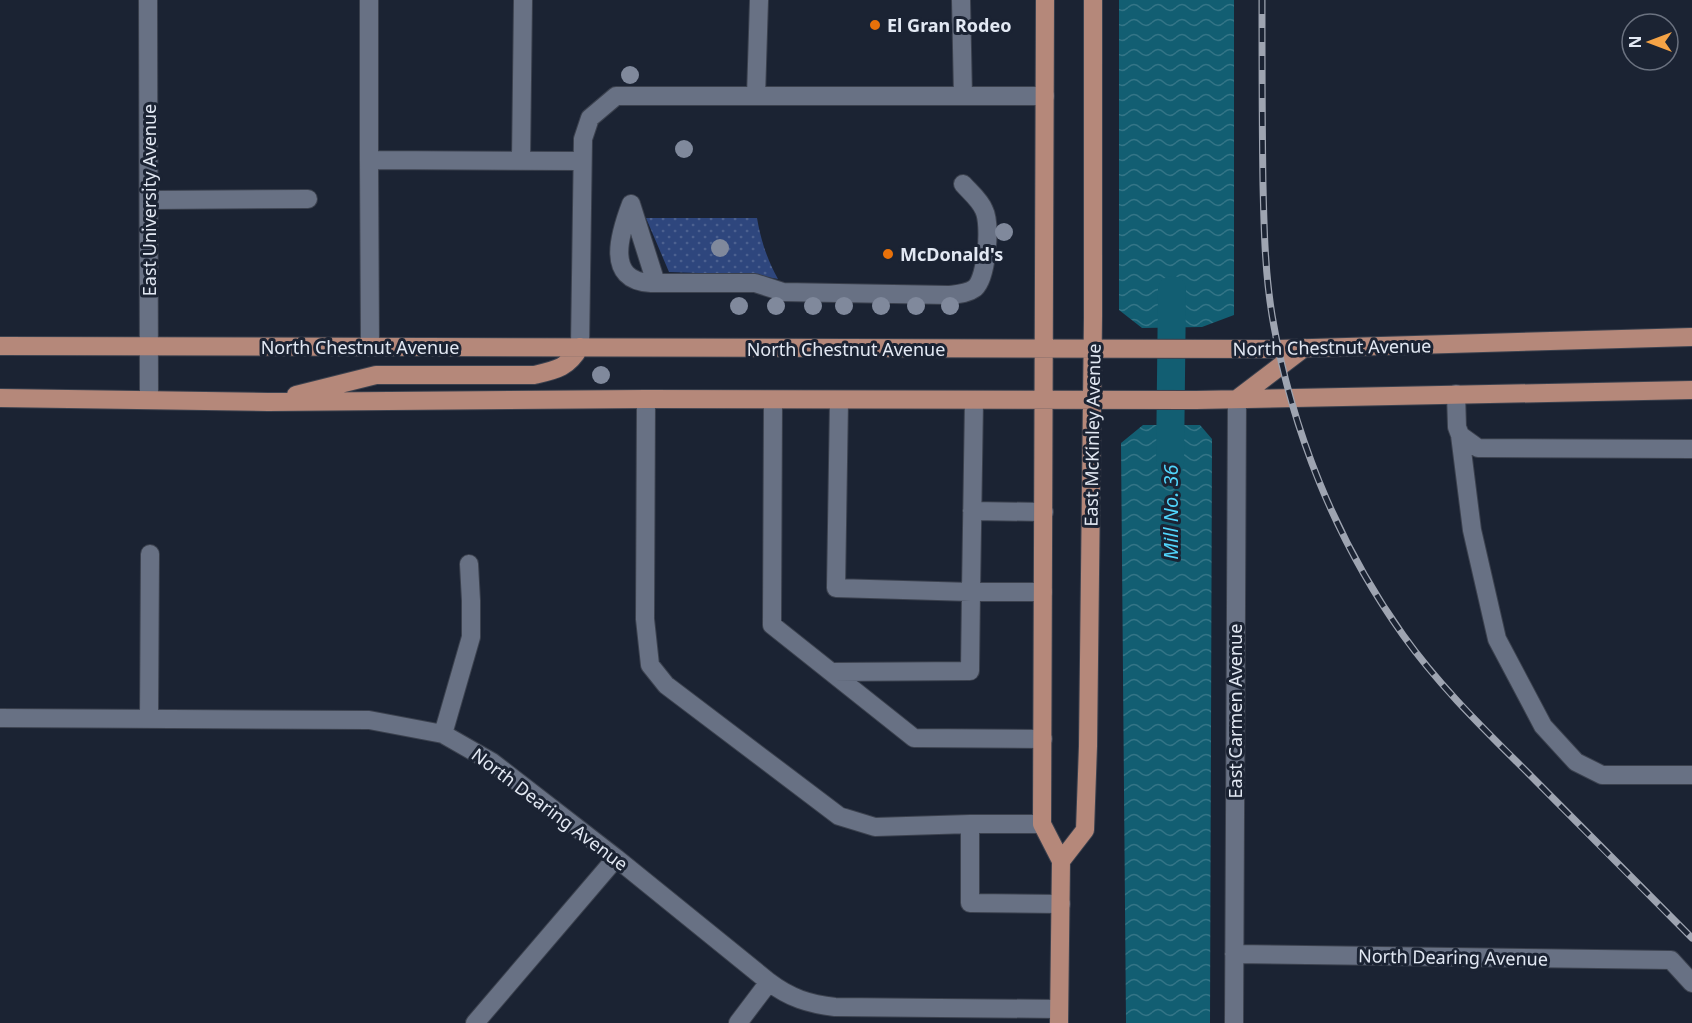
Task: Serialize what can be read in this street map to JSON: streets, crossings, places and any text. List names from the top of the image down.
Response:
{
  "streets": {
    "main road": ["North Chestnut Avenue", "East McKinley Avenue"],
    "street": ["East University Avenue", "East Carmen Avenue", "North Dearing Avenue"]
  },
  "crossings": [
    ["East University Avenue", "North Chestnut Avenue"],
    ["North Chestnut Avenue", "East McKinley Avenue"],
    ["East Carmen Avenue", "North Dearing Avenue"]
  ],
  "water": ["Mill No. 36"],
  "places": ["El Gran Rodeo", "McDonald's"],
  "north": "left"
}
